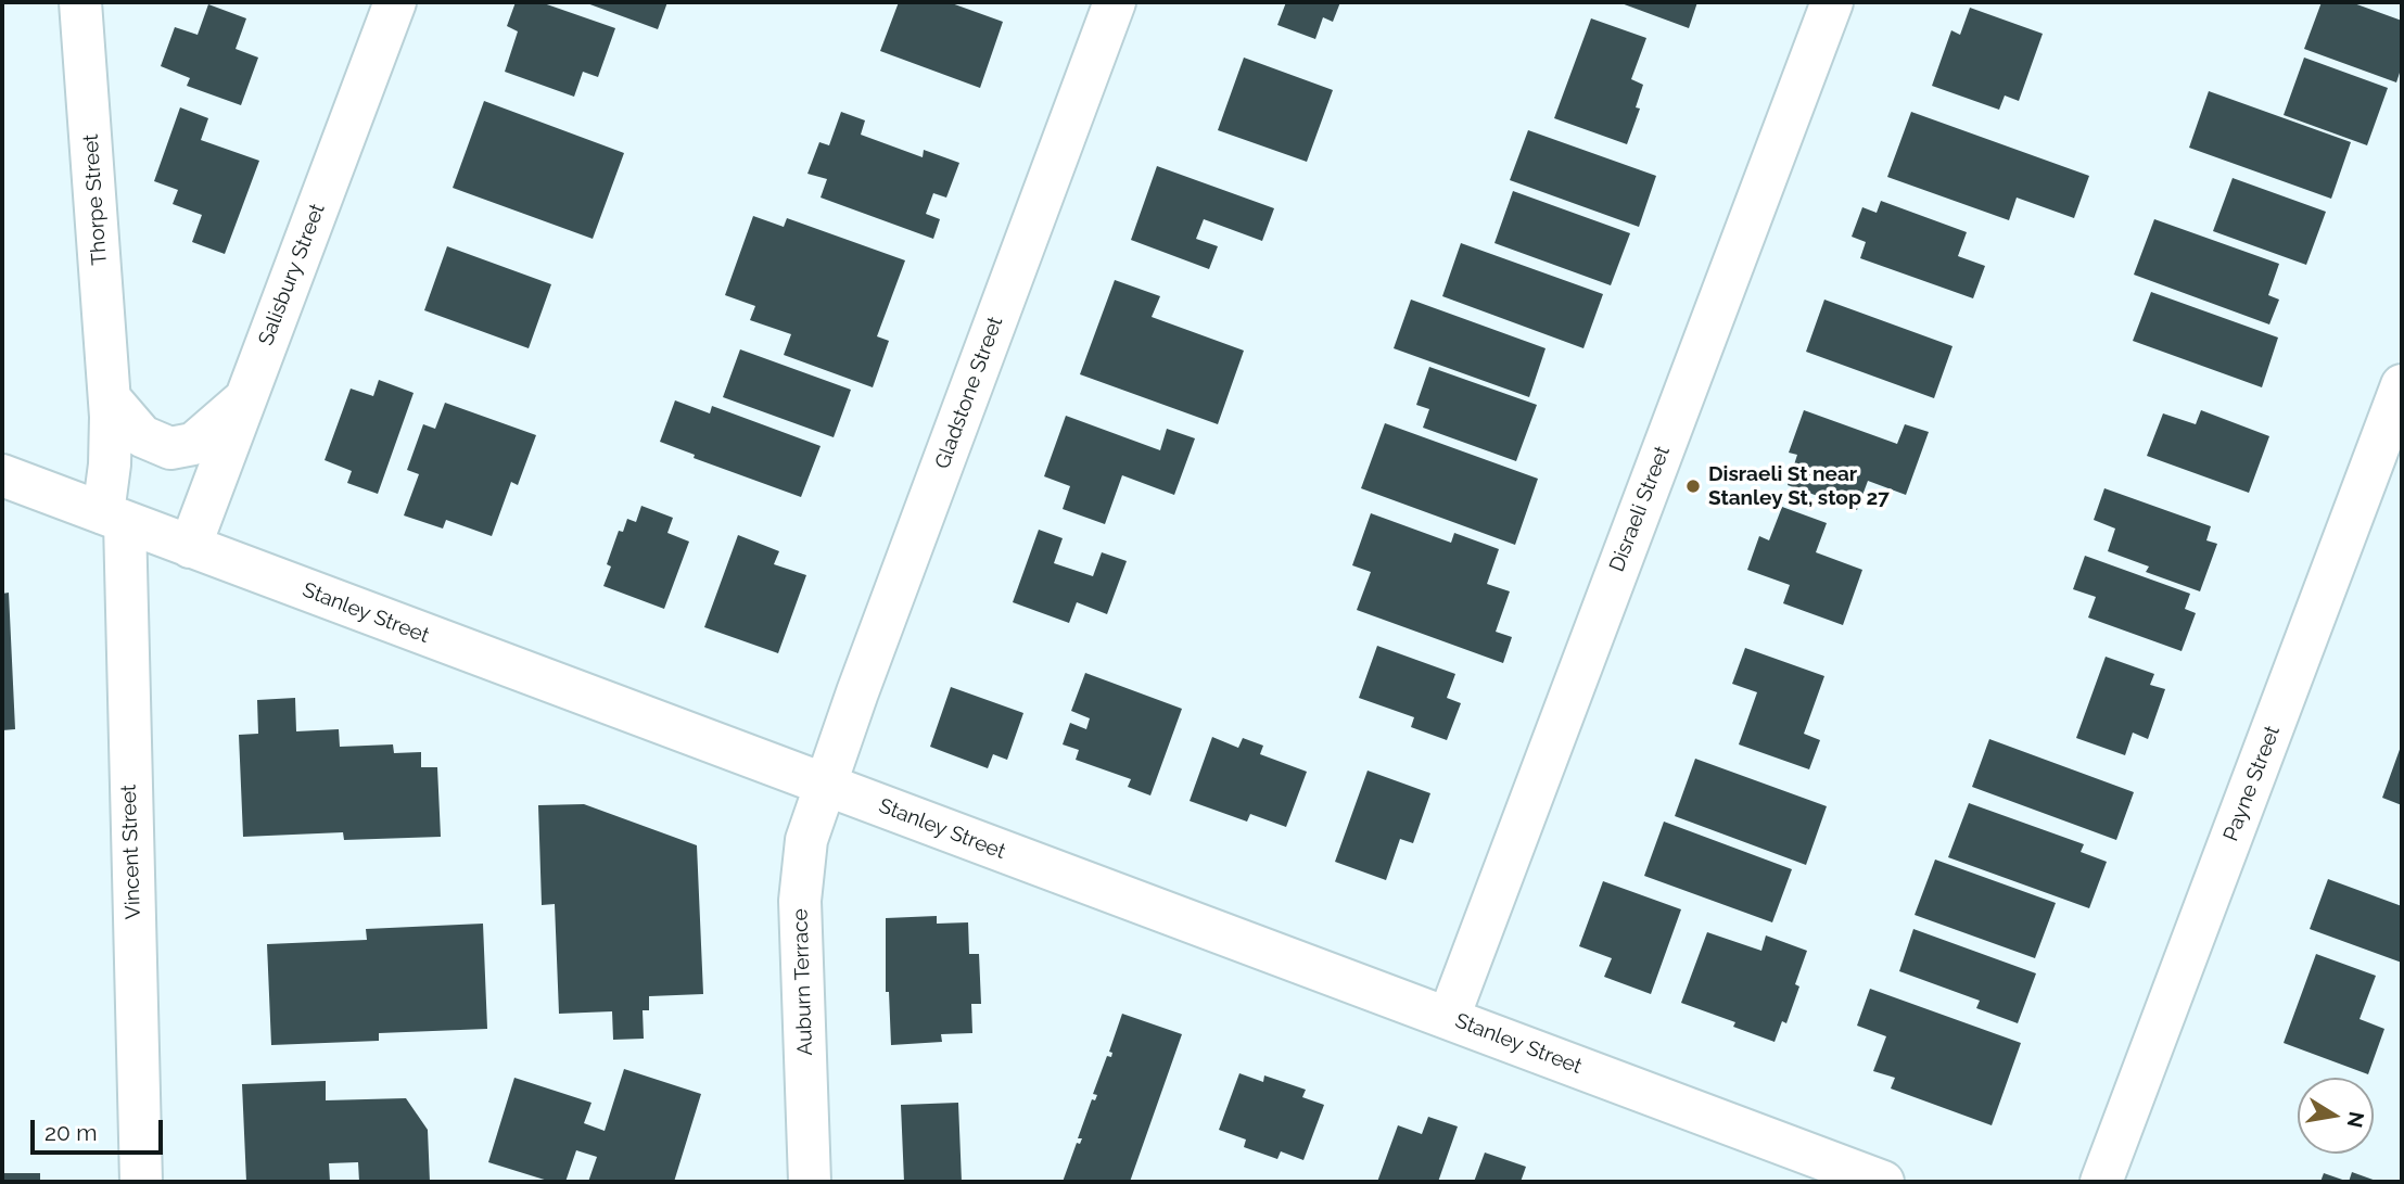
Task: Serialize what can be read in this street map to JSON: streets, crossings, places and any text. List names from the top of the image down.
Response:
{
  "streets": {
    "street": [
      "Thorpe Street",
      "Salisbury Street",
      "Gladstone Street",
      "Disraeli Street",
      "Stanley Street",
      "Payne Street",
      "Vincent Street",
      "Auburn Terrace"
    ]
  },
  "crossings": [
    ["Thorpe Street", "Stanley Street"],
    ["Thorpe Street", "Vincent Street"],
    ["Salisbury Street", "Stanley Street"],
    ["Gladstone Street", "Stanley Street"],
    ["Gladstone Street", "Auburn Terrace"],
    ["Disraeli Street", "Stanley Street"],
    ["Stanley Street", "Vincent Street"],
    ["Stanley Street", "Auburn Terrace"]
  ],
  "places": ["Disraeli St near Stanley St, stop 27"],
  "scale_bar": "20 m",
  "north": "right"
}
